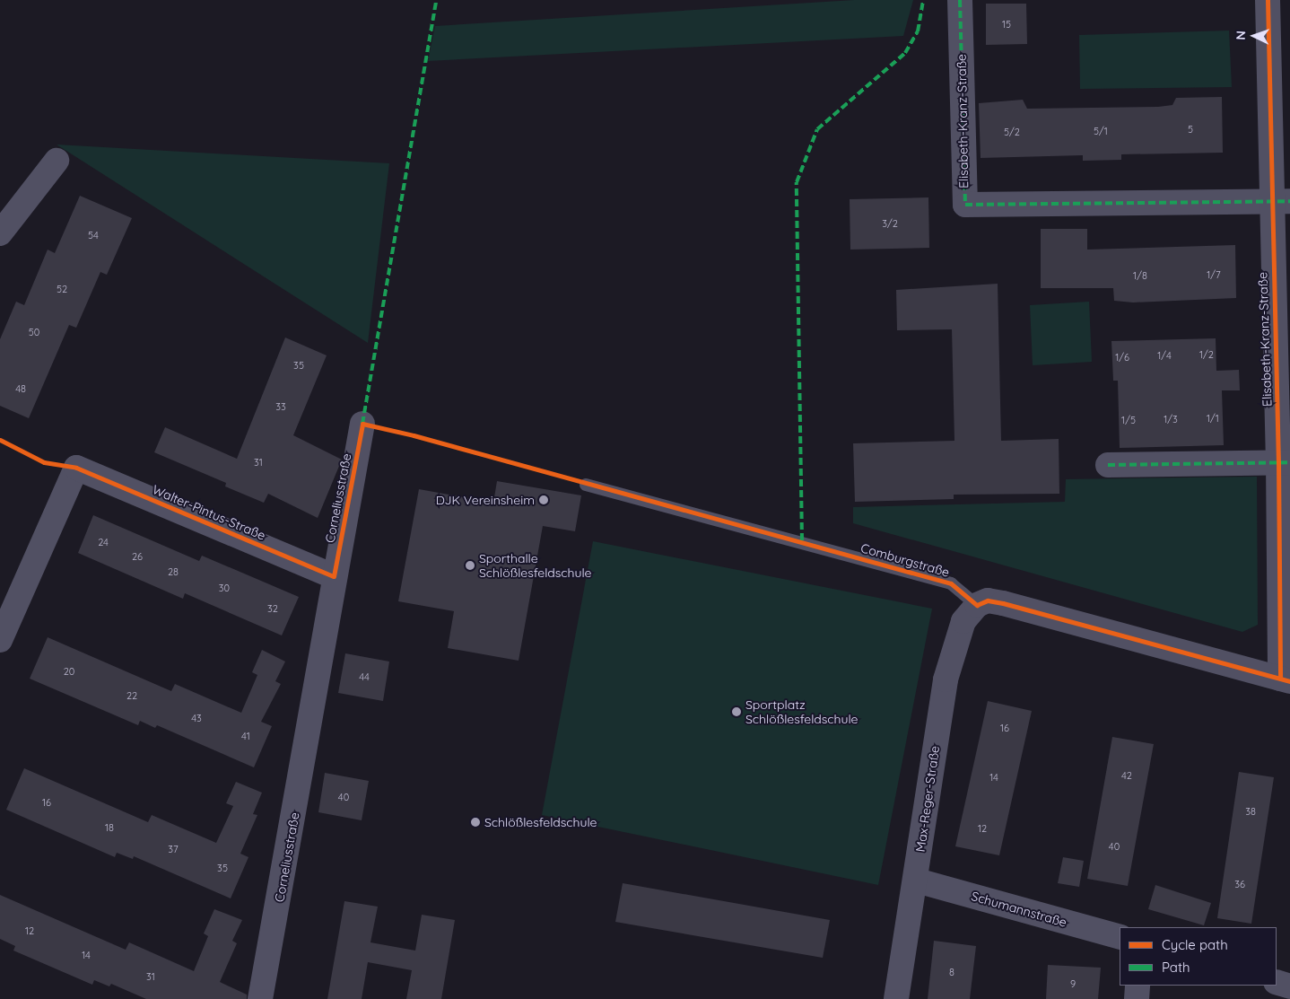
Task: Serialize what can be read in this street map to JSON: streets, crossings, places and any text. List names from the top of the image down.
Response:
{
  "streets": {
    "street": [
      "Elisabeth-Kranz-Straße",
      "Corneliusstraße",
      "Walter-Pintus-Straße",
      "Max-Reger-Straße",
      "Schumannstraße"
    ],
    "lane": ["Comburgstraße"]
  },
  "crossings": [
    ["Corneliusstraße", "Walter-Pintus-Straße"],
    ["Comburgstraße", "Max-Reger-Straße"],
    ["Max-Reger-Straße", "Schumannstraße"]
  ],
  "places": [
    "DJK Vereinsheim",
    "Sporthalle Schlößlesfeldschule",
    "Sportplatz Schlößlesfeldschule",
    "Schlößlesfeldschule"
  ],
  "house_numbers": [
    "15",
    "5",
    "5/1",
    "5/2",
    "3/2",
    "54",
    "1/7",
    "1/8",
    "52",
    "50",
    "1/2",
    "1/4",
    "1/6",
    "35",
    "48",
    "33",
    "1/1",
    "1/3",
    "1/5",
    "31",
    "24",
    "26",
    "28",
    "30",
    "32",
    "20",
    "44",
    "22",
    "43",
    "16",
    "41",
    "42",
    "14",
    "40",
    "16",
    "38",
    "18",
    "12",
    "40",
    "37",
    "35",
    "36",
    "12",
    "14",
    "8",
    "31",
    "9"
  ],
  "legend": ["Cycle path", "Path"],
  "north": "left"
}
